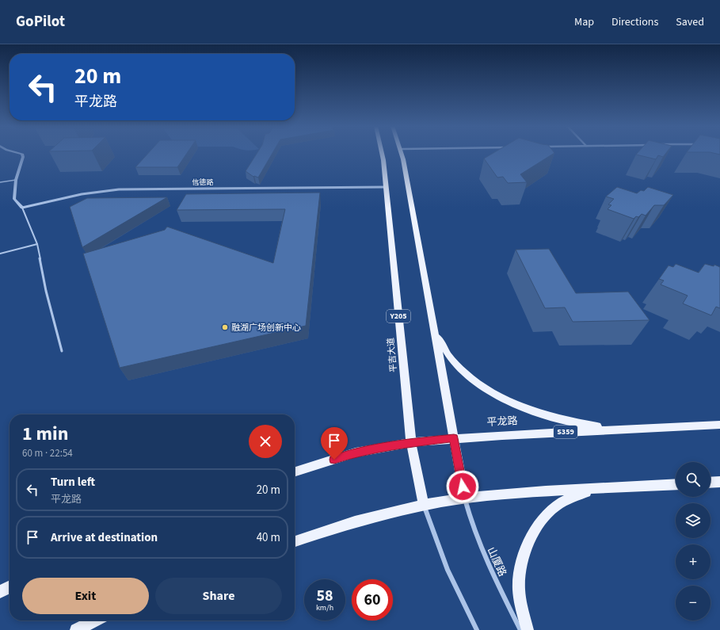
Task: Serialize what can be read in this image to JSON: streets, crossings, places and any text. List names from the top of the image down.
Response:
{
  "streets": {
    "main road": [
      "Y205",
      "平吉大道",
      "平龙路",
      "S359"
    ],
    "street": ["信德路", "山厦路"]
  },
  "crossings": [
    ["信德路", "平吉大道"],
    ["平吉大道", "平龙路"]
  ],
  "places": ["融湖广场创新中心"],
  "page": {
    "header": "GoPilot",
    "nav": ["Map", "Directions", "Saved"],
    "turn": ["20 m", "平龙路"],
    "heading": ["1 min", "60 m · 22:54"],
    "map_buttons": ["+", "−"],
    "list": [
      {
        "name": "Turn left",
        "note": "平龙路",
        "value": "20 m"
      },
      {
        "name": "Arrive at destination",
        "value": "40 m"
      }
    ],
    "buttons": ["Exit", "Share"],
    "speed": "58 km/h",
    "limit": "60"
  }
}
